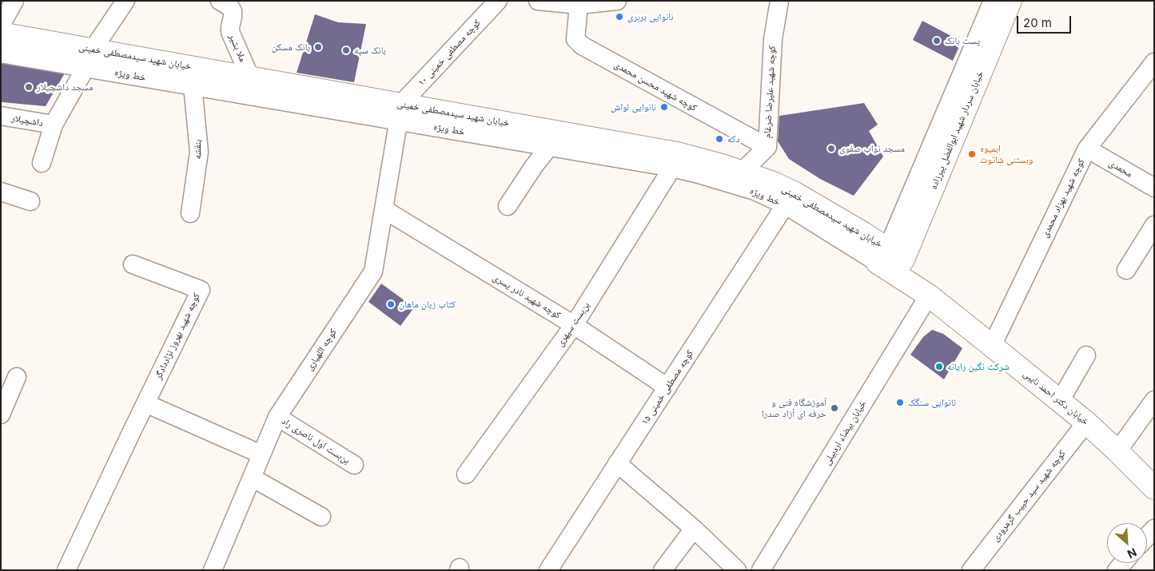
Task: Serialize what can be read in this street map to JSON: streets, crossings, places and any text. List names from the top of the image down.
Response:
{
  "streets": {
    "main road": ["خیابان شهید سیدمصطفی خمینی", "خیابان سردار شهید ابوالفضل پیرزاده", "خیابان دکتر احمد نایبی"],
    "street": [
      "ملا بشیر",
      "کوچه مصطفی خمینی ۱۰",
      "خط ویژه",
      "کوچه شهید محسن محمدی",
      "کوچه شهید علیرضا ضرغام",
      "داشچیلار",
      "بنفشه",
      "محمدی",
      "کوچه شهید بهزاد محمدی",
      "کوچه شهید نادر یسری",
      "بن‌بست سپهری",
      "کوچه شهید بهروز نژاددادگر",
      "کوچه اللهیاری",
      "کوچه مصطفی خمینی ۱۵",
      "خیابان بیضاء اردبیلی",
      "بن‌بست اول ناصری راد",
      "کوچه شهید سید حبیب گرمرودی"
    ]
  },
  "crossings": [
    ["ملا بشیر", "خیابان شهید سیدمصطفی خمینی"],
    ["کوچه مصطفی خمینی ۱۰", "خیابان شهید سیدمصطفی خمینی"],
    ["کوچه مصطفی خمینی ۱۰", "کوچه اللهیاری"],
    ["خیابان شهید سیدمصطفی خمینی", "خط ویژه"],
    ["خیابان شهید سیدمصطفی خمینی", "کوچه شهید علیرضا ضرغام"],
    ["خیابان شهید سیدمصطفی خمینی", "خیابان سردار شهید ابوالفضل پیرزاده"],
    ["خیابان شهید سیدمصطفی خمینی", "بنفشه"],
    ["خیابان شهید سیدمصطفی خمینی", "بن‌بست سپهری"],
    ["خیابان شهید سیدمصطفی خمینی", "کوچه اللهیاری"],
    ["خیابان شهید سیدمصطفی خمینی", "کوچه مصطفی خمینی ۱۵"],
    ["خیابان شهید سیدمصطفی خمینی", "خیابان دکتر احمد نایبی"],
    ["خط ویژه", "بن‌بست سپهری"],
    ["خط ویژه", "کوچه مصطفی خمینی ۱۵"],
    ["کوچه شهید محسن محمدی", "کوچه شهید علیرضا ضرغام"],
    ["خیابان سردار شهید ابوالفضل پیرزاده", "خیابان دکتر احمد نایبی"],
    ["محمدی", "کوچه شهید بهزاد محمدی"],
    ["کوچه شهید بهزاد محمدی", "خیابان دکتر احمد نایبی"],
    ["کوچه شهید نادر یسری", "بن‌بست سپهری"],
    ["کوچه شهید نادر یسری", "کوچه اللهیاری"],
    ["کوچه شهید نادر یسری", "کوچه مصطفی خمینی ۱۵"],
    ["کوچه اللهیاری", "بن‌بست اول ناصری راد"],
    ["خیابان دکتر احمد نایبی", "خیابان بیضاء اردبیلی"],
    ["خیابان دکتر احمد نایبی", "کوچه شهید سید حبیب گرمرودی"]
  ],
  "places": [
    "نانوایی بربری",
    "پست بانک",
    "بانک مسکن",
    "بانک سپه",
    "مسجد داشچیلار",
    "نانوایی لواش",
    "دکه",
    "مسجد نواب صفوی",
    "ابمیوه وبستنی شاتوت",
    "کتاب زبان ماهان",
    "شرکت نگین رایانه",
    "نانوایی سنگک",
    "آموزشگاه فنی و حرفه ای آزاد صدرا"
  ],
  "scale_bar": "20 m",
  "north": "bottom right"
}
